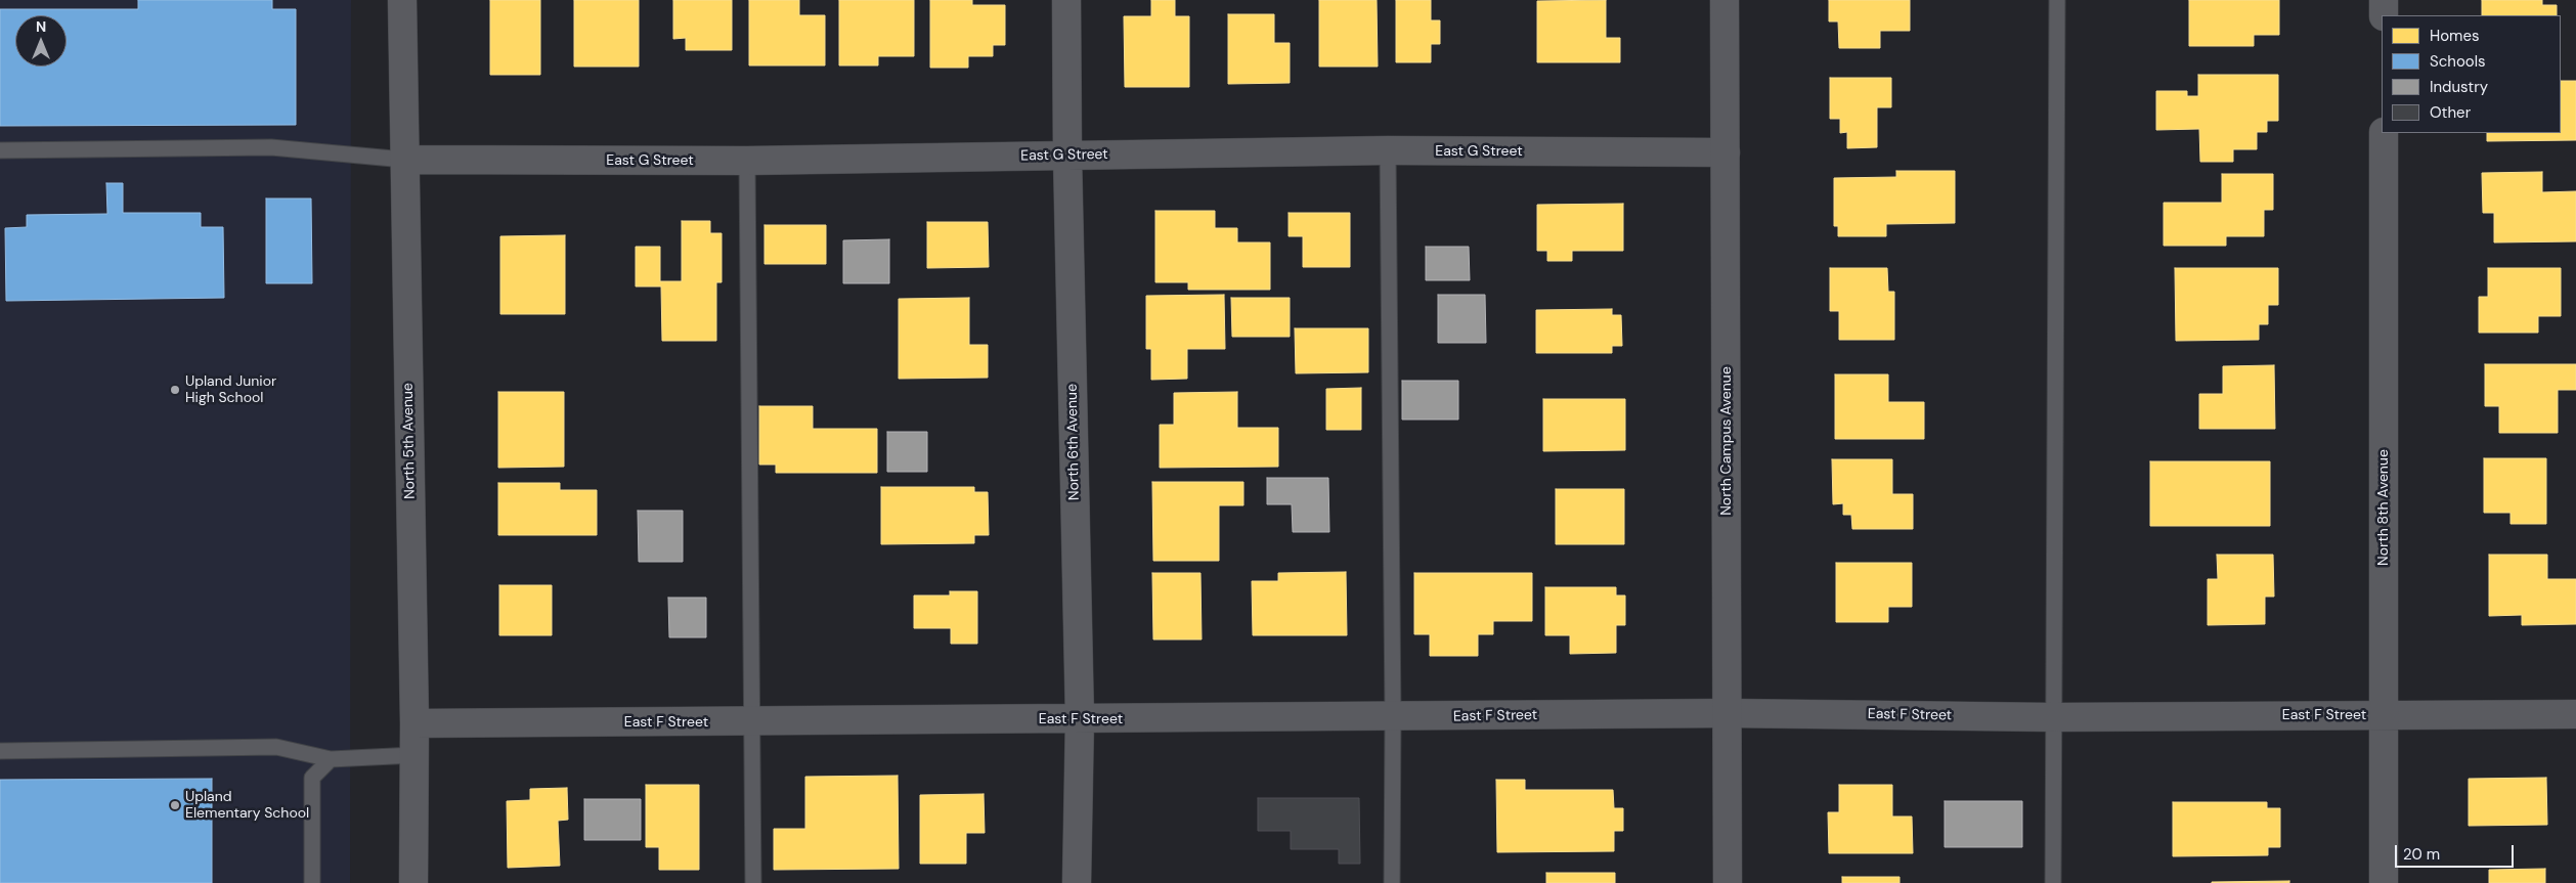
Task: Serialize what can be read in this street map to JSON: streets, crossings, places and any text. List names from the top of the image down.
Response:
{
  "streets": {
    "street": [
      "East G Street",
      "North 5th Avenue",
      "North Campus Avenue",
      "North 6th Avenue",
      "North 8th Avenue",
      "East F Street"
    ]
  },
  "crossings": [
    ["East G Street", "North 5th Avenue"],
    ["East G Street", "North Campus Avenue"],
    ["East G Street", "North 6th Avenue"],
    ["North 5th Avenue", "East F Street"],
    ["North Campus Avenue", "East F Street"],
    ["North 6th Avenue", "East F Street"],
    ["North 8th Avenue", "East F Street"]
  ],
  "places": ["Upland Junior High School", "Upland Elementary School"],
  "legend": [
    "Homes",
    "Schools",
    "Industry",
    "Other"
  ],
  "scale_bar": "20 m",
  "north": "top"
}
